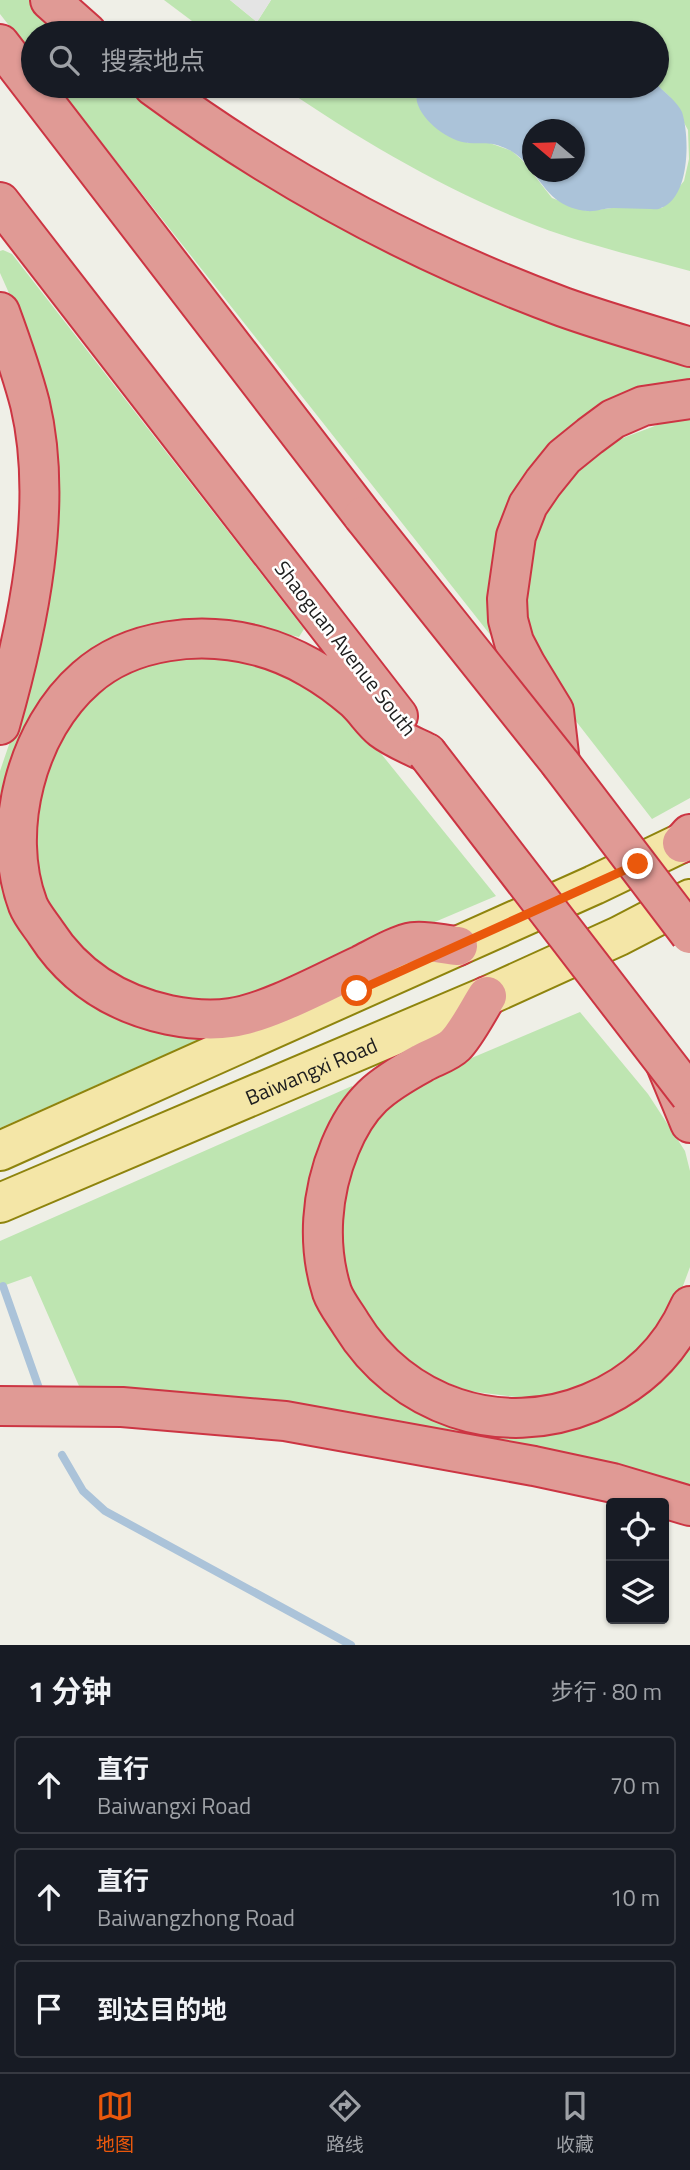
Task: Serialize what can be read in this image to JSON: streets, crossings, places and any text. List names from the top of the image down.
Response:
{
  "streets": {
    "highway": ["Shaoguan Avenue South"],
    "main road": ["Baiwangxi Road"]
  },
  "north": "left",
  "page": {
    "search": "搜索地点",
    "heading": ["1 分钟", "步行 · 80 m"],
    "list": [
      ["直行", "Baiwangxi Road", "70 m"],
      ["直行", "Baiwangzhong Road", "10 m"],
      "到达目的地"
    ],
    "nav": ["地图", "路线", "收藏"]
  }
}
